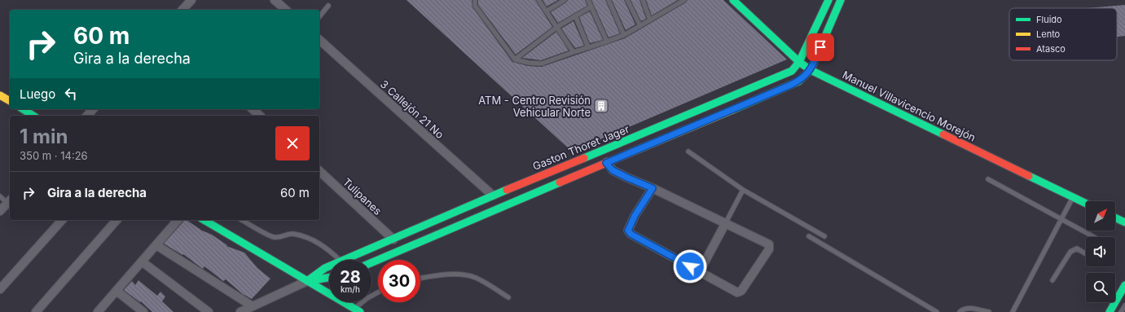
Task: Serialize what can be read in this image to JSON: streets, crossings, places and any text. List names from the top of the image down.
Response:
{
  "streets": {
    "street": [
      "Manuel Villavicencio Morejón",
      "3 Callejón 21 No",
      "Gaston Thoret Jager",
      "Tulipanes"
    ]
  },
  "crossings": [
    ["Manuel Villavicencio Morejón", "Gaston Thoret Jager"],
    ["3 Callejón 21 No", "Gaston Thoret Jager"],
    ["Gaston Thoret Jager", "Tulipanes"]
  ],
  "places": {
    "building": ["ATM - Centro Revisión Vehicular Norte"]
  },
  "legend": ["Fluido", "Lento", "Atasco"],
  "north": "top right",
  "page": {
    "turn": ["60 m", "Gira a la derecha"],
    "then": "Luego",
    "heading": ["1 min", "350 m · 14:26"],
    "list": [
      {
        "name": "Gira a la derecha",
        "value": "60 m"
      }
    ],
    "speed": "28 km/h",
    "limit": "30"
  }
}
